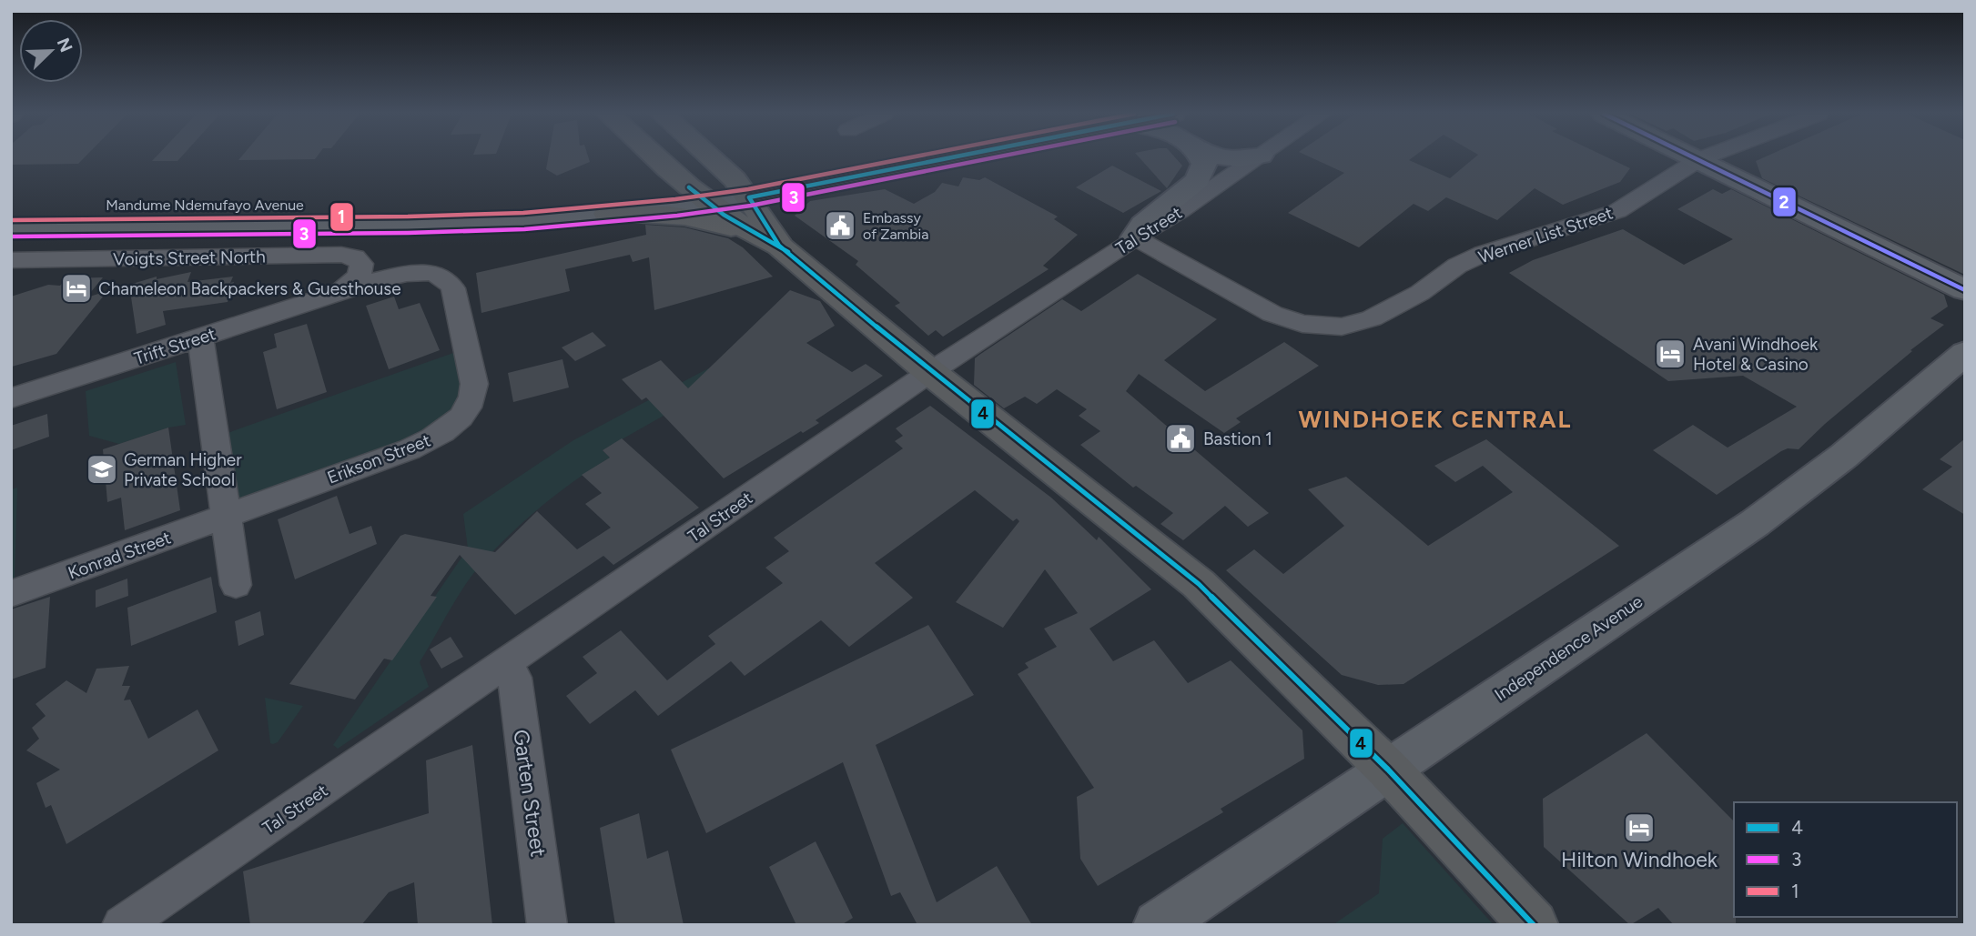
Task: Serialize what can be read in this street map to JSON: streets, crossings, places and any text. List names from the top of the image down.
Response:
{
  "streets": {
    "main road": ["Mandume Ndemufayo Avenue", "Independence Avenue"],
    "street": [
      "Tal Street",
      "Werner List Street",
      "Voigts Street North",
      "Trift Street",
      "Erikson Street",
      "Konrad Street",
      "Garten Street"
    ]
  },
  "crossings": [
    ["Tal Street", "Werner List Street"],
    ["Tal Street", "Garten Street"],
    ["Voigts Street North", "Trift Street"],
    ["Voigts Street North", "Erikson Street"],
    ["Trift Street", "Erikson Street"],
    ["Erikson Street", "Konrad Street"]
  ],
  "districts": ["WINDHOEK CENTRAL"],
  "places": {
    "public building": ["Embassy of Zambia", "Bastion 1"],
    "hotel": ["Chameleon Backpackers & Guesthouse", "Avani Windhoek Hotel & Casino", "Hilton Windhoek"],
    "school or university": ["German Higher Private School"]
  },
  "lines": [
    "transit line 4",
    "transit line 3",
    "transit line 1",
    "transit line 2"
  ],
  "legend": ["4", "3", "1"],
  "north": "top right"
}
